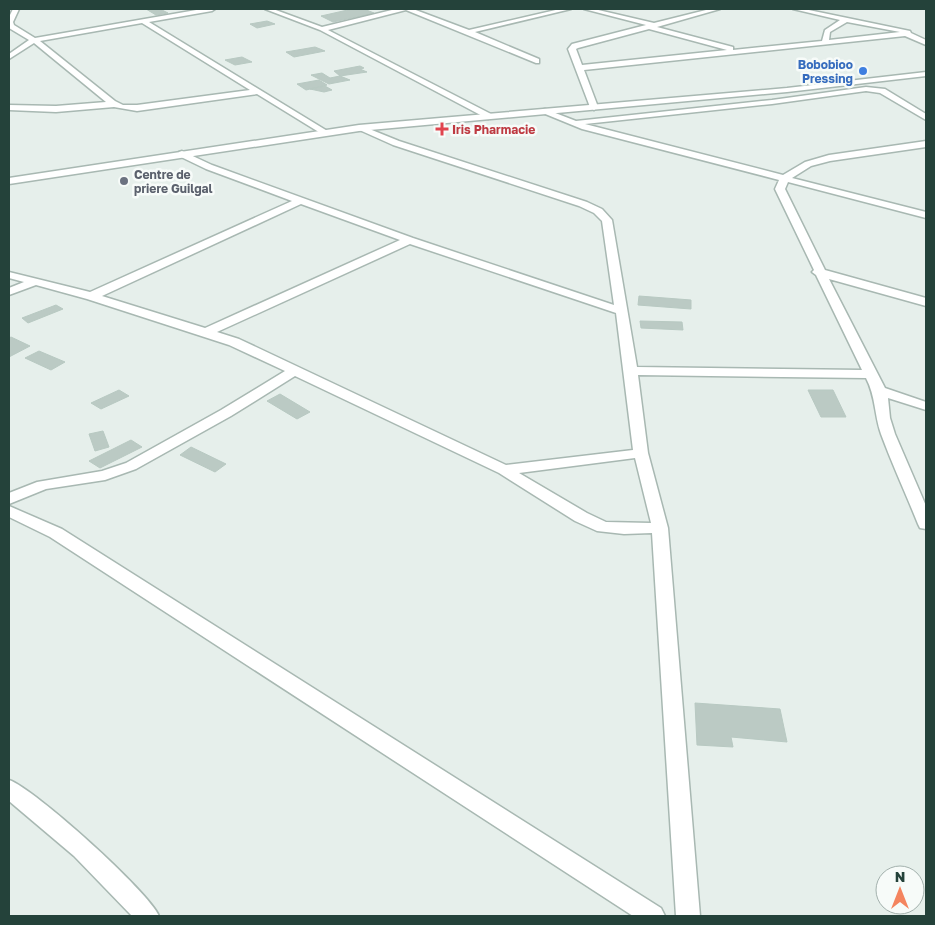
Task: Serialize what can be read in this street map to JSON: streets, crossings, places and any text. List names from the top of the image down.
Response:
{
  "places": {
    "other": ["Bobobioo Pressing", "Centre de priere Guilgal"],
    "health": ["Iris Pharmacie"]
  },
  "north": "top"
}
